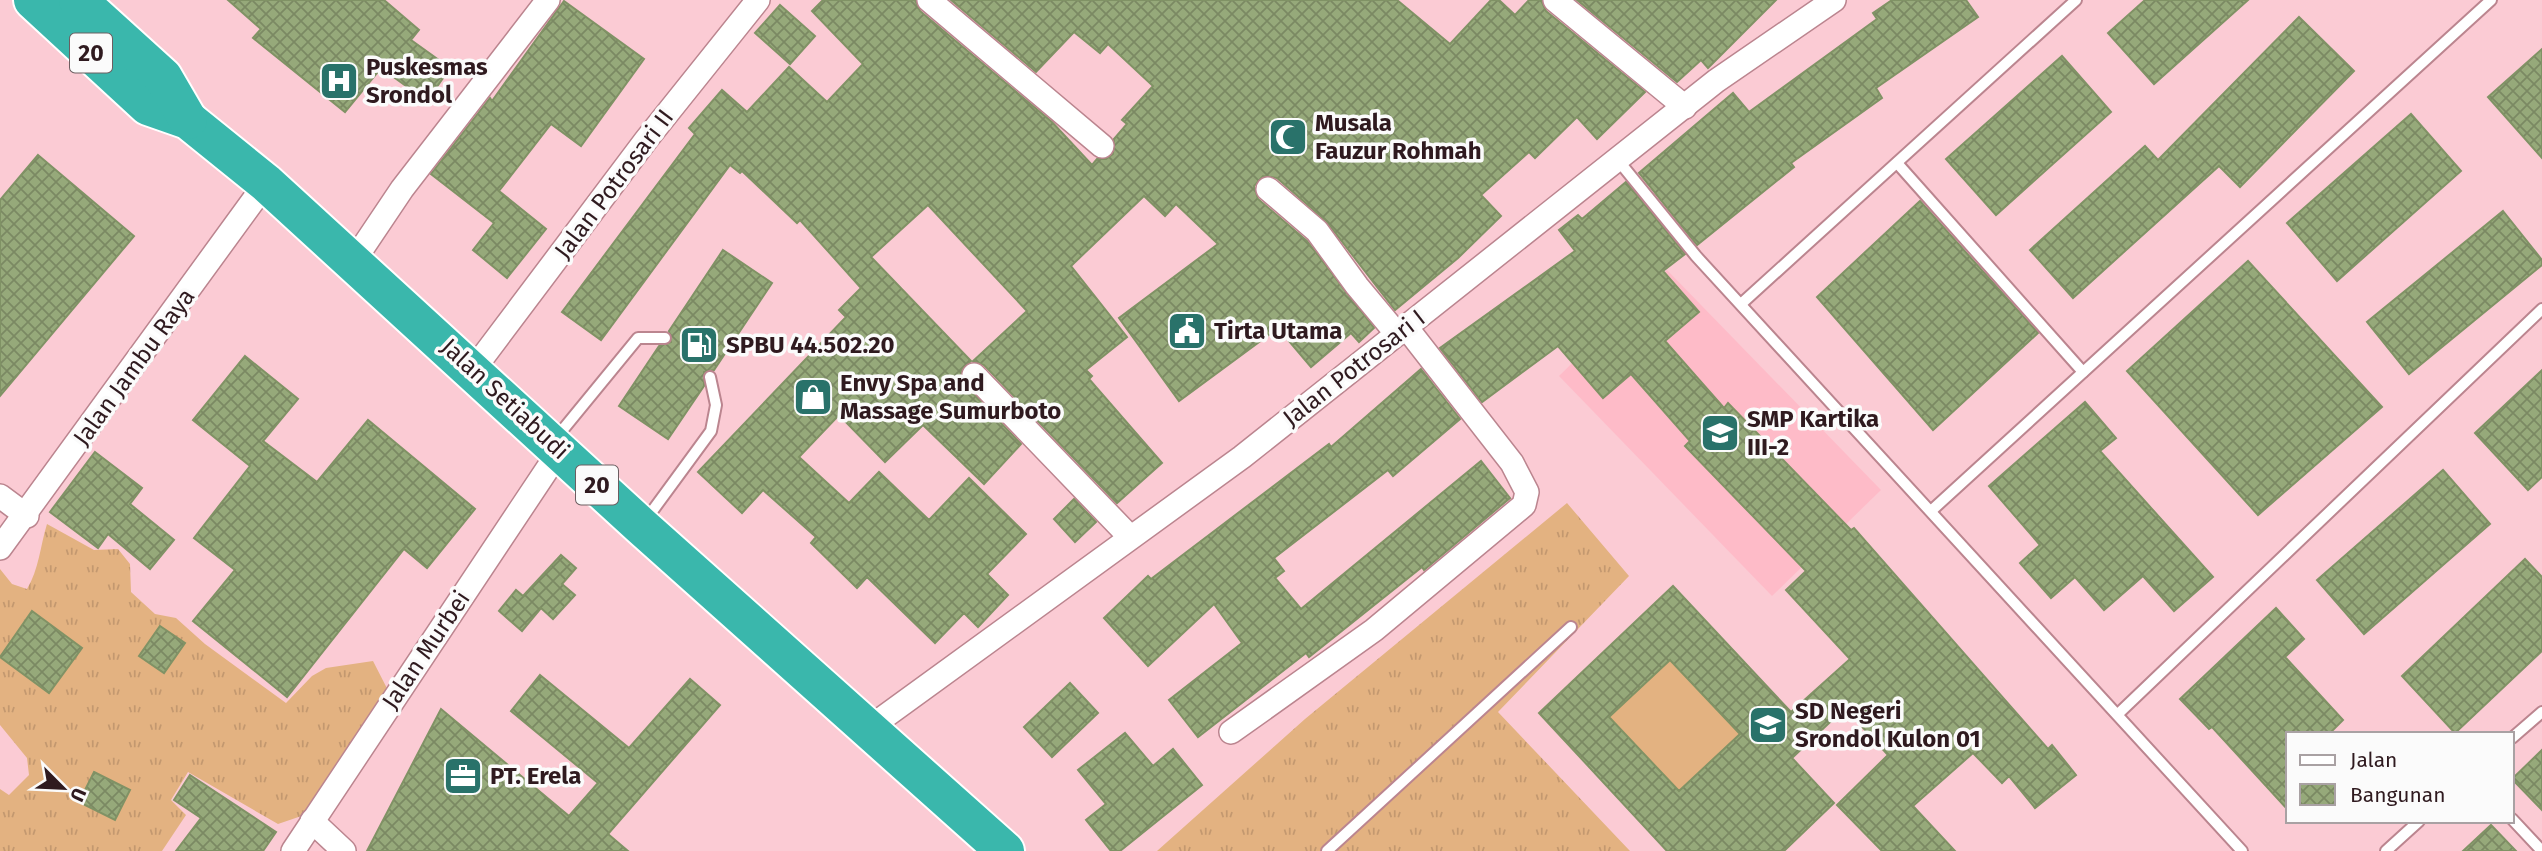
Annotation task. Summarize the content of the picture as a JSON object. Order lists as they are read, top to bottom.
{
  "streets": {
    "highway": ["20", "Jalan Setiabudi"],
    "street": [
      "Jalan Potrosari II",
      "Jalan Jambu Raya",
      "Jalan Potrosari I",
      "Jalan Murbei"
    ]
  },
  "crossings": [
    ["Jalan Potrosari II", "Jalan Setiabudi"],
    ["Jalan Jambu Raya", "Jalan Setiabudi"],
    ["Jalan Potrosari I", "Jalan Setiabudi"],
    ["Jalan Setiabudi", "Jalan Murbei"]
  ],
  "places": {
    "hospital": ["Puskesmas Srondol"],
    "mosque": ["Musala Fauzur Rohmah"],
    "public building": ["Tirta Utama"],
    "fuel station": ["SPBU 44.502.20"],
    "shop": ["Envy Spa and Massage Sumurboto"],
    "school or university": ["SMP Kartika III-2", "SD Negeri Srondol Kulon 01"],
    "office": ["PT. Erela"]
  },
  "legend": ["Jalan", "Bangunan"],
  "north": "bottom right"
}
